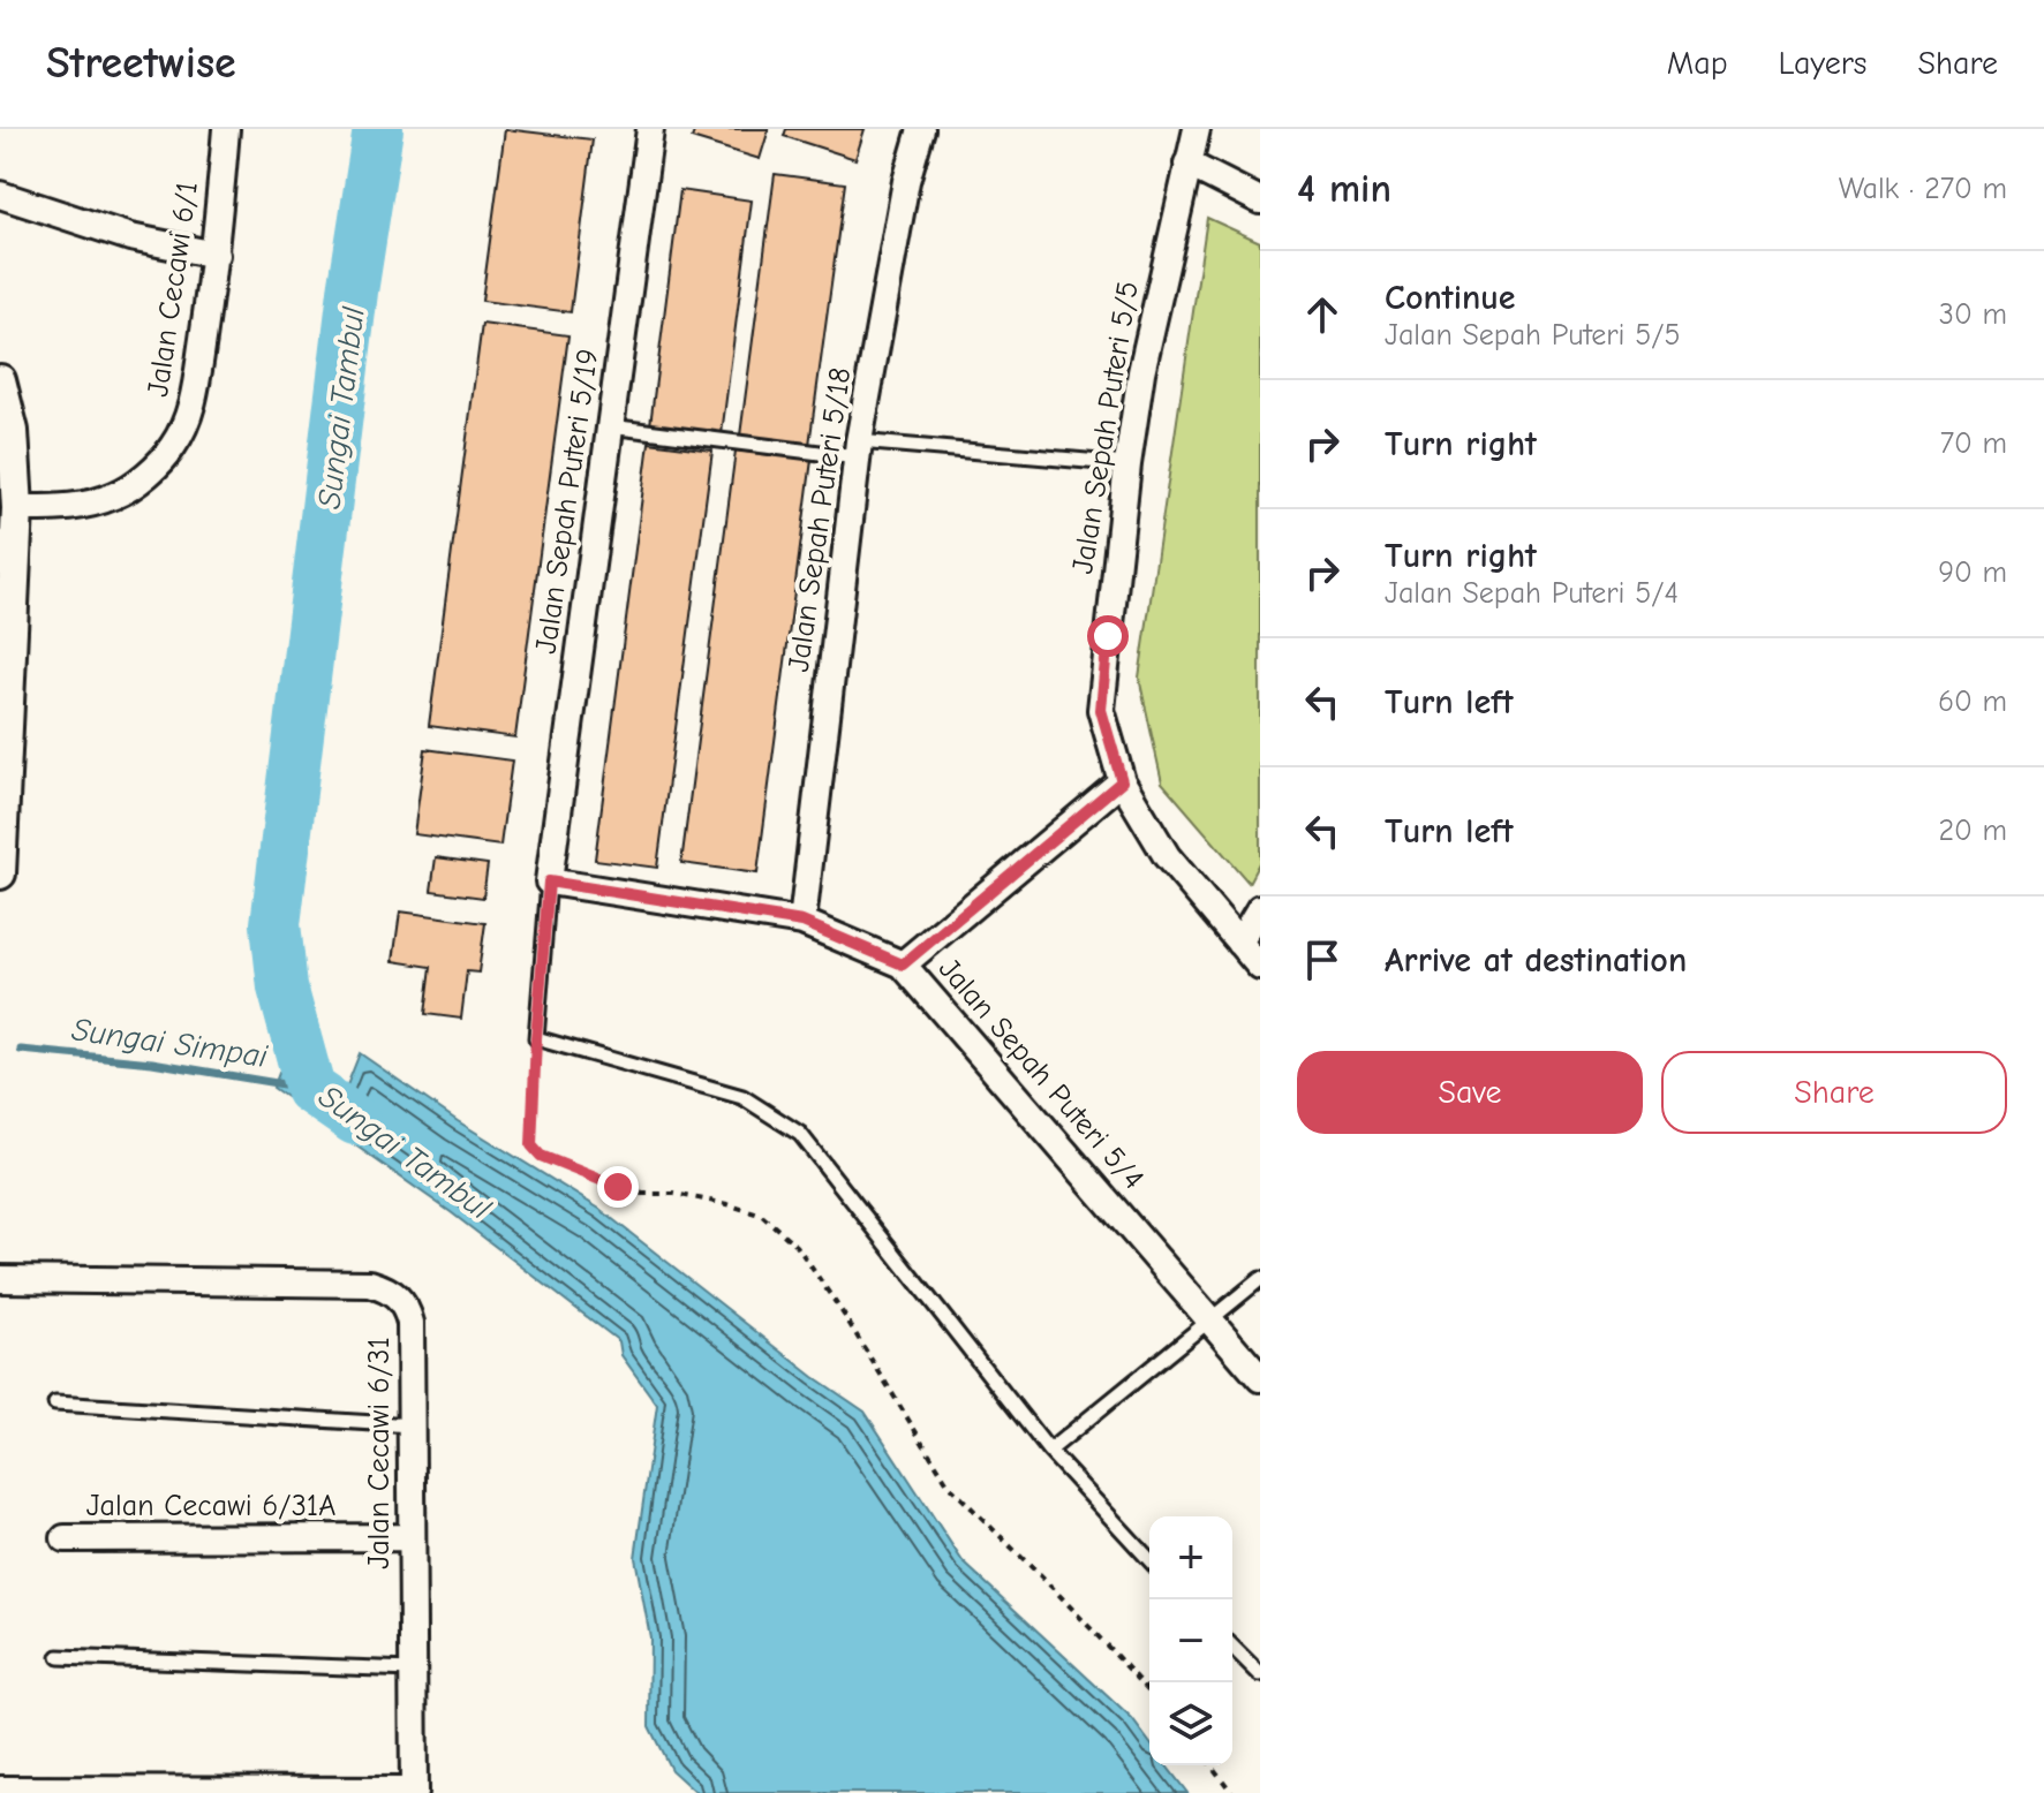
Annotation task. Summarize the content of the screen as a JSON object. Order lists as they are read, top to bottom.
{
  "streets": {
    "street": [
      "Jalan Cecawi 6/1",
      "Jalan Sepah Puteri 5/5",
      "Jalan Sepah Puteri 5/19",
      "Jalan Sepah Puteri 5/18",
      "Jalan Sepah Puteri 5/4",
      "Jalan Cecawi 6/31",
      "Jalan Cecawi 6/31A"
    ]
  },
  "crossings": [
    ["Jalan Sepah Puteri 5/19", "Jalan Sepah Puteri 5/4"],
    ["Jalan Sepah Puteri 5/18", "Jalan Sepah Puteri 5/4"],
    ["Jalan Cecawi 6/31", "Jalan Cecawi 6/31A"]
  ],
  "water": ["Sungai Tambul", "Sungai Simpai"],
  "page": {
    "header": "Streetwise",
    "nav": ["Map", "Layers", "Share"],
    "heading": ["4 min", "Walk · 270 m"],
    "list": [
      ["Continue", "Jalan Sepah Puteri 5/5", "30 m"],
      ["Turn right", "70 m"],
      ["Turn right", "Jalan Sepah Puteri 5/4", "90 m"],
      ["Turn left", "60 m"],
      ["Turn left", "20 m"],
      "Arrive at destination"
    ],
    "buttons": ["Save", "Share"],
    "map_buttons": ["+", "−"]
  }
}
